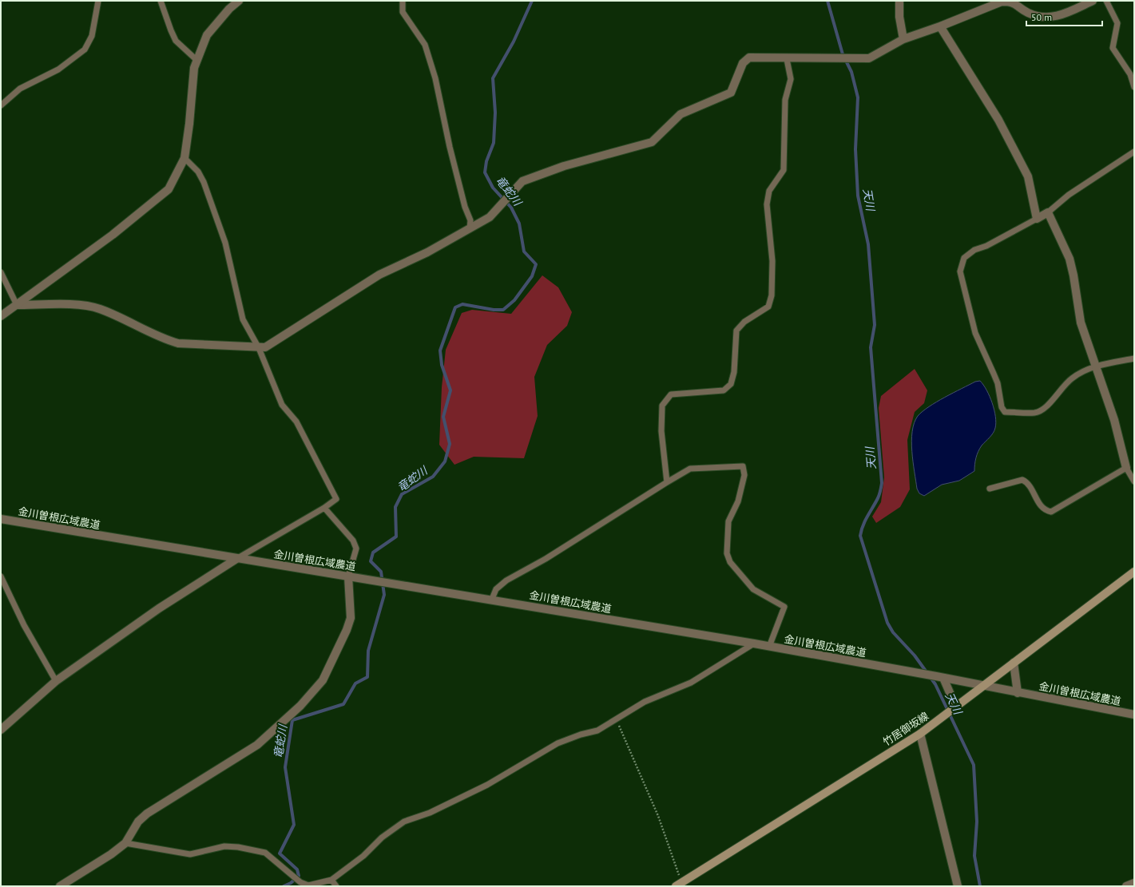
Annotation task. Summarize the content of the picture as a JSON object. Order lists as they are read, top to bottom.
{
  "streets": {
    "main road": ["竹居御坂線"],
    "street": ["金川曽根広域農道"]
  },
  "crossings": [
    ["金川曽根広域農道", "竹居御坂線"]
  ],
  "water": ["竜蛇川", "天川"],
  "scale_bar": "50 m"
}
